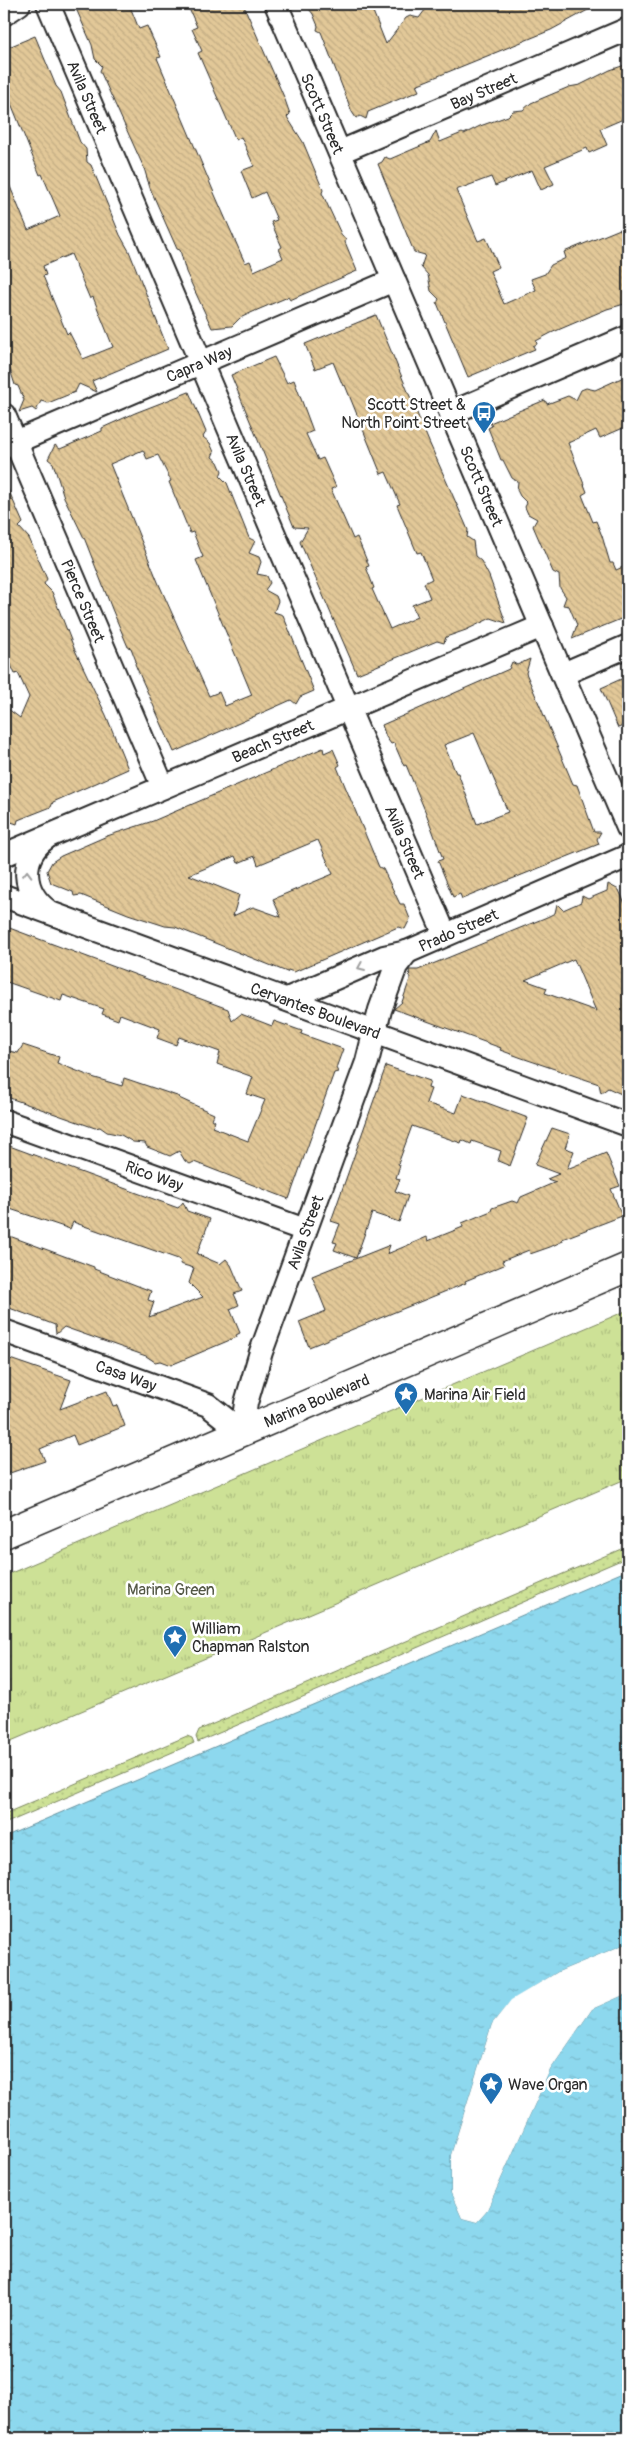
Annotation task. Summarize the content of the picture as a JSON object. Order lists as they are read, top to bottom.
{
  "streets": {
    "main road": ["Marina Boulevard"],
    "street": [
      "Bay Street",
      "Avila Street",
      "Scott Street",
      "Capra Way",
      "Pierce Street",
      "Beach Street",
      "Prado Street",
      "Cervantes Boulevard",
      "Rico Way",
      "Casa Way"
    ]
  },
  "crossings": [
    ["Bay Street", "Scott Street"],
    ["Avila Street", "Capra Way"],
    ["Avila Street", "Beach Street"],
    ["Avila Street", "Prado Street"],
    ["Avila Street", "Cervantes Boulevard"],
    ["Avila Street", "Rico Way"],
    ["Avila Street", "Casa Way"],
    ["Avila Street", "Marina Boulevard"],
    ["Scott Street", "Capra Way"],
    ["Scott Street", "Beach Street"],
    ["Capra Way", "Pierce Street"],
    ["Pierce Street", "Beach Street"],
    ["Prado Street", "Cervantes Boulevard"],
    ["Casa Way", "Marina Boulevard"]
  ],
  "parks": ["Marina Green"],
  "places": {
    "bus stop": ["Scott Street & North Point Street"],
    "place": ["Marina Air Field", "William Chapman Ralston", "Wave Organ"]
  }
}
